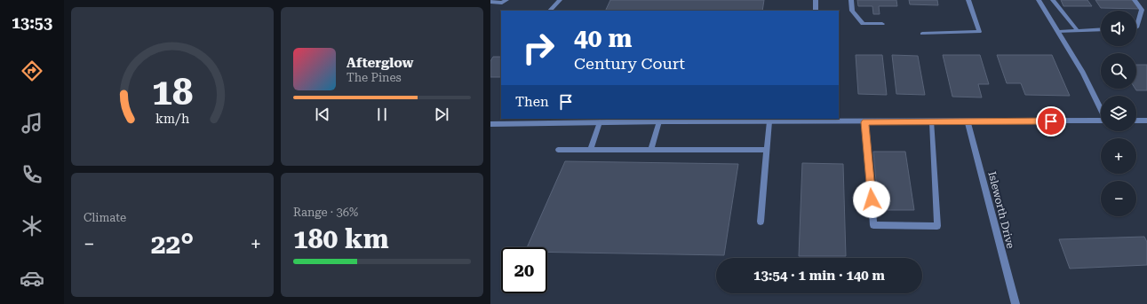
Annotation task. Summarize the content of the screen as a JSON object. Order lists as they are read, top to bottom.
{
  "streets": {
    "street": ["Isleworth Drive"]
  },
  "page": {
    "tabs": "13:53",
    "map_buttons": ["+", "−"],
    "turn": ["40 m", "Century Court"],
    "song": ["Afterglow", "The Pines"],
    "then": "Then",
    "tile": [
      "Climate",
      ["Range · 36%", "180 km"]
    ],
    "heat": ["−", "22°", "+"],
    "limit": "20",
    "trip": "13:54 · 1 min · 140 m",
    "gauge": ["18", "km/h"]
  }
}
